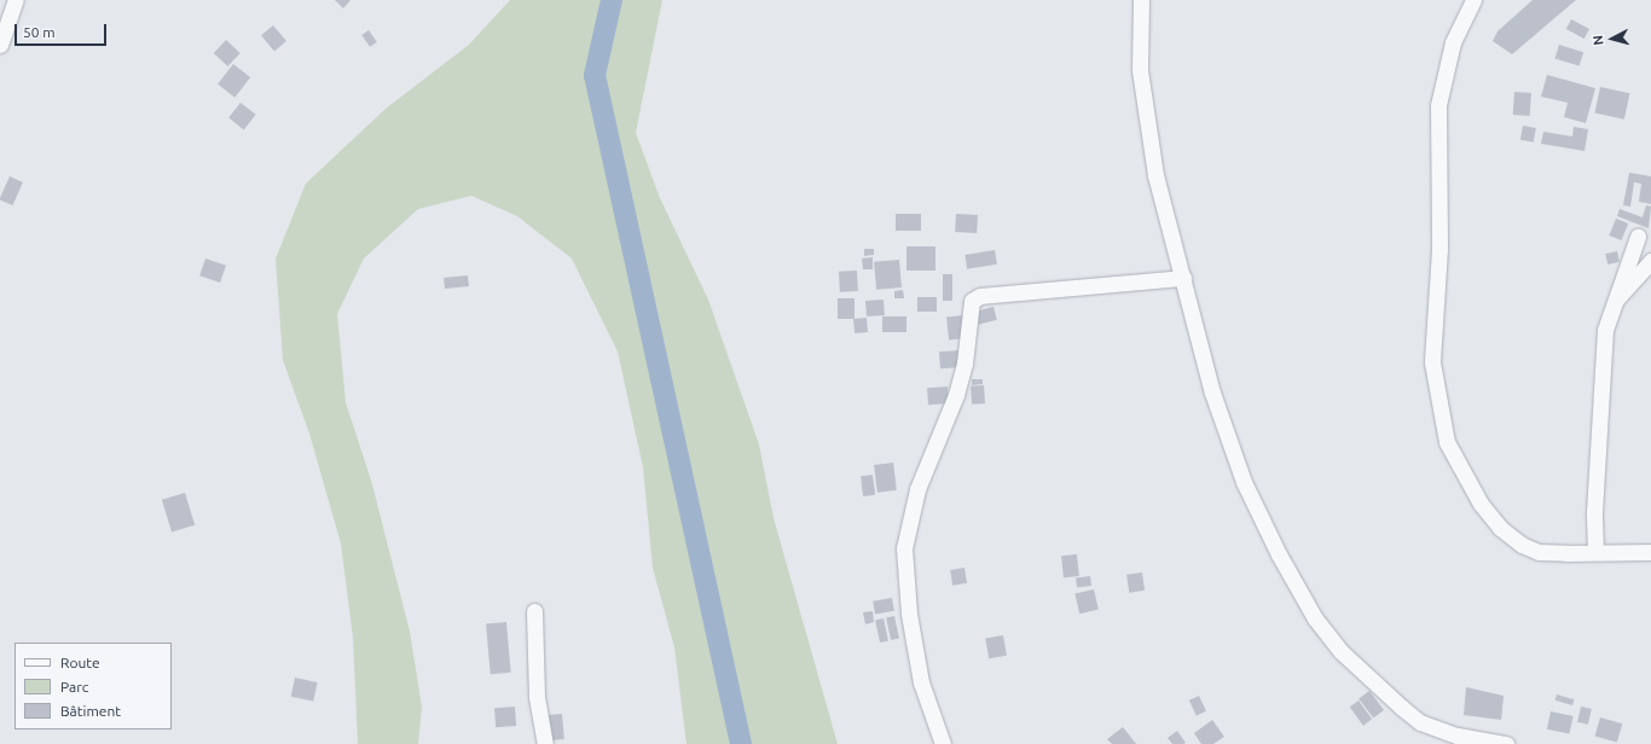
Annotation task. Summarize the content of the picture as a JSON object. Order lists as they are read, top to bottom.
{
  "legend": ["Route", "Parc", "Bâtiment"],
  "scale_bar": "50 m",
  "north": "left"
}
